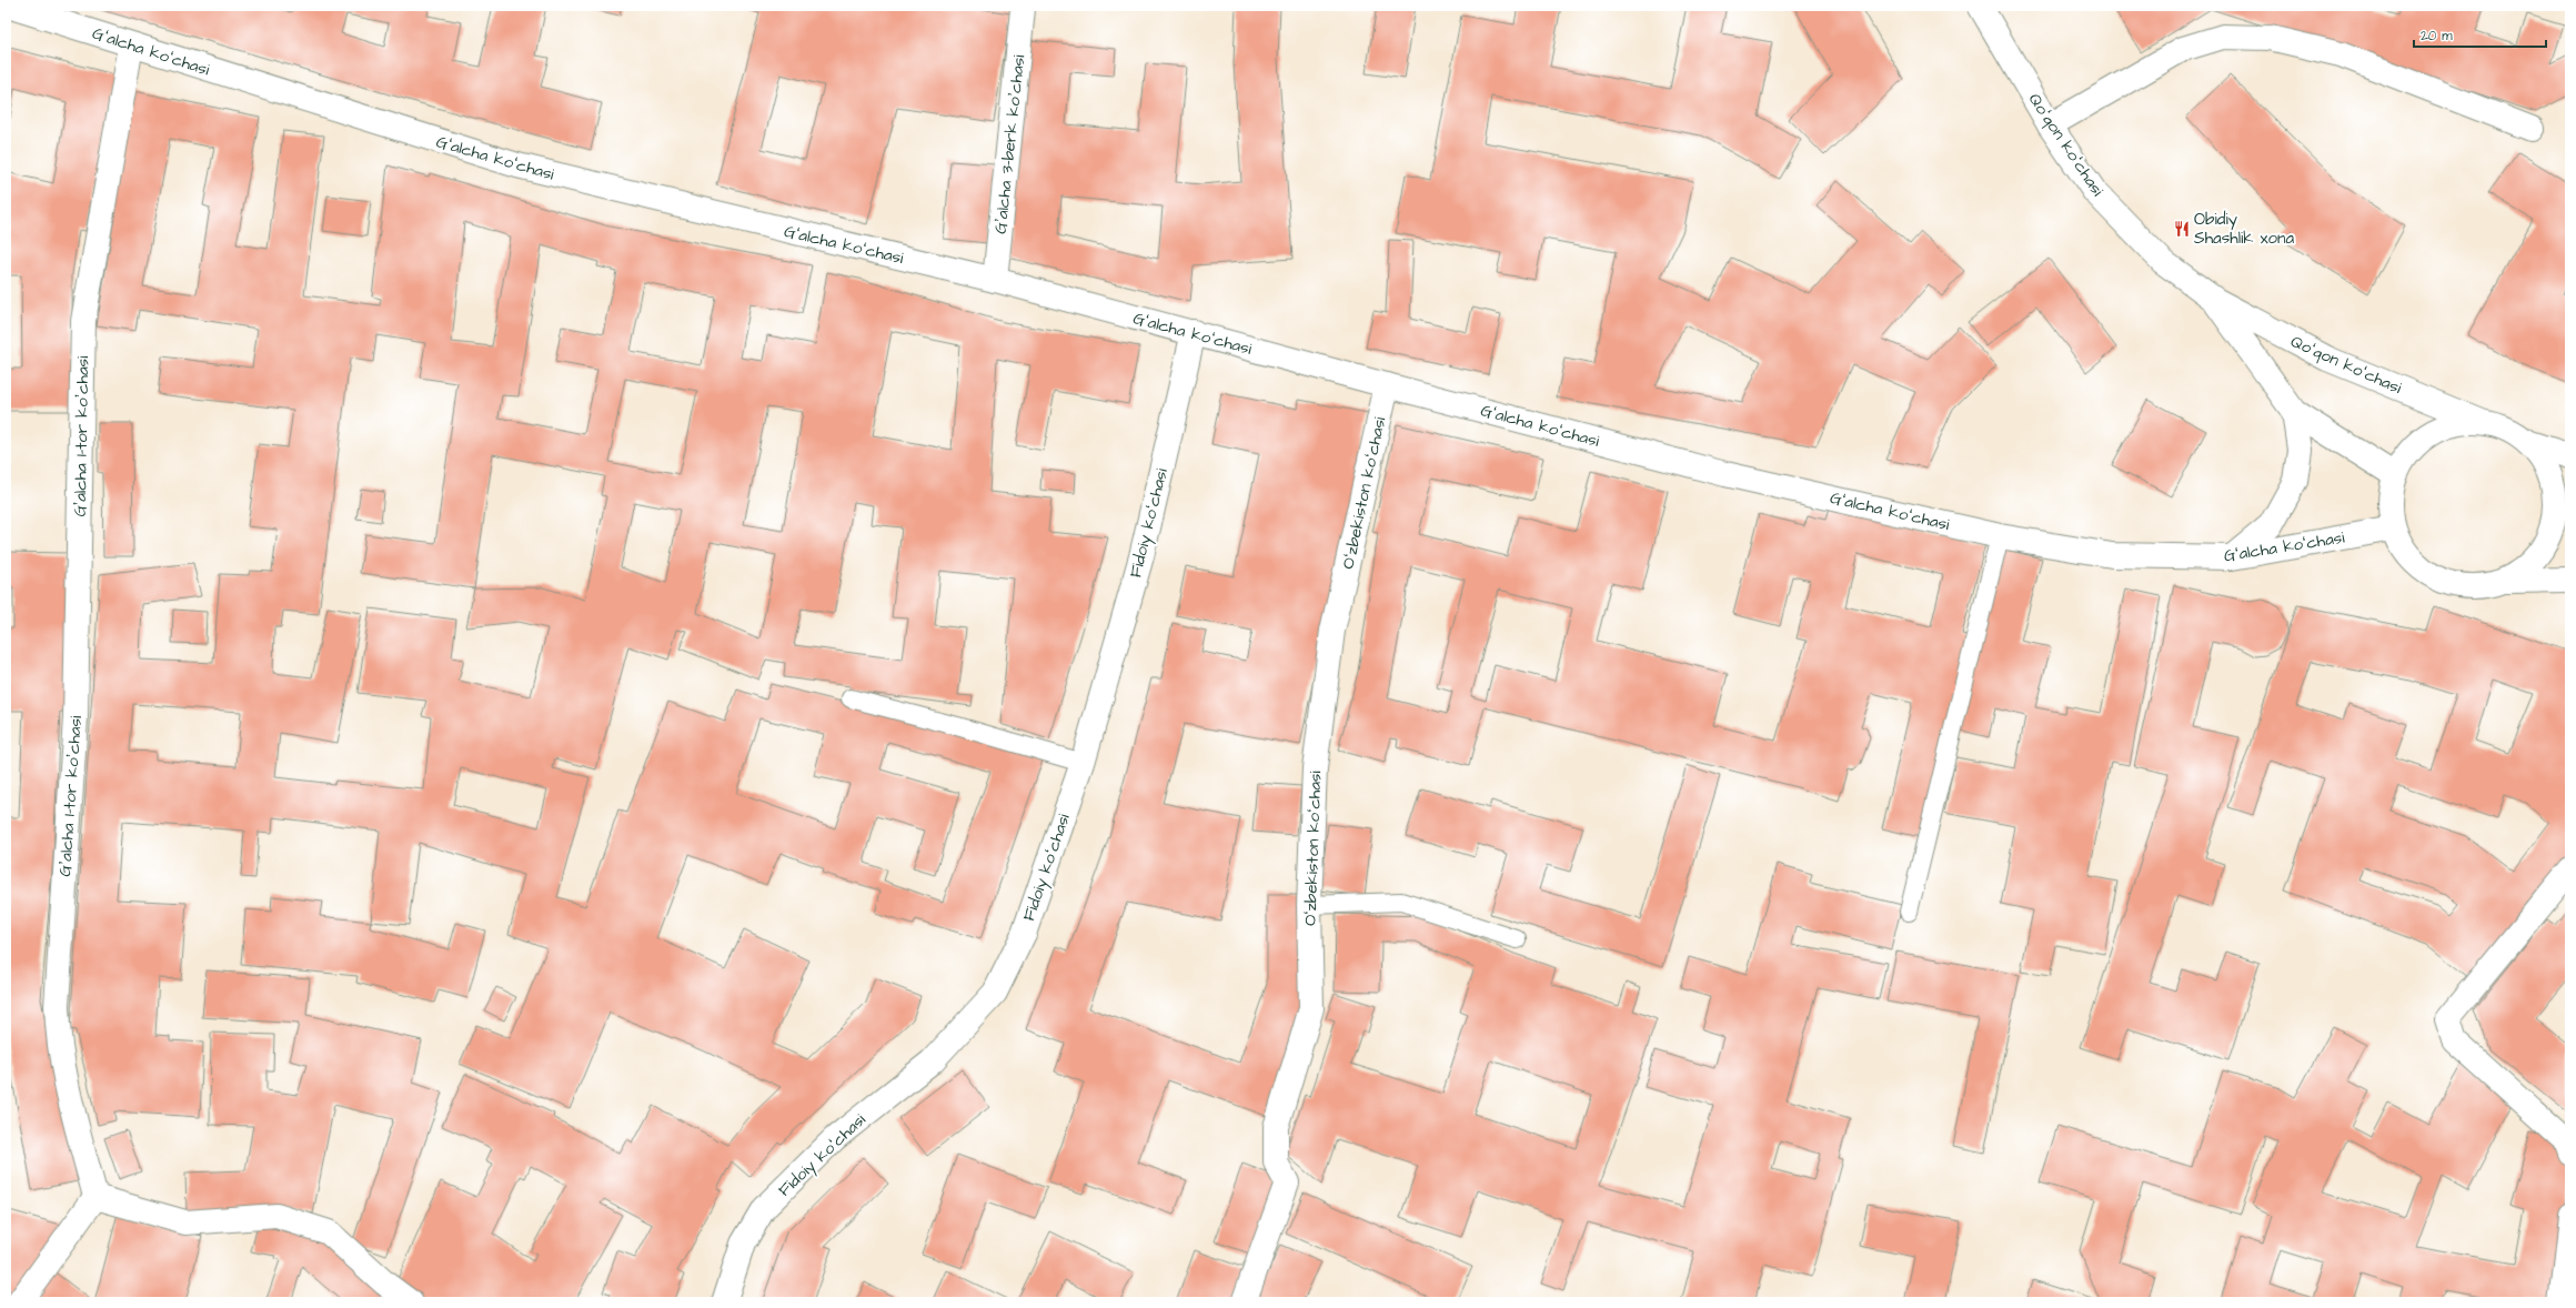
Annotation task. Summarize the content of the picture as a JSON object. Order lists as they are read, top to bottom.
{
  "streets": {
    "street": [
      "Gʻalcha koʻchasi",
      "Gʼalcha 3-berk koʼchasi",
      "Qoʻqon koʻchasi",
      "Gʼalcha 1-tor koʼchasi",
      "Oʻzbekiston koʻchasi",
      "Fidoiy koʻchasi"
    ]
  },
  "crossings": [
    ["Gʻalcha koʻchasi", "Gʼalcha 3-berk koʼchasi"],
    ["Gʻalcha koʻchasi", "Gʼalcha 1-tor koʼchasi"],
    ["Gʻalcha koʻchasi", "Oʻzbekiston koʻchasi"],
    ["Gʻalcha koʻchasi", "Fidoiy koʻchasi"]
  ],
  "places": {
    "restaurant": ["Obidiy Shashlik xona"]
  },
  "scale_bar": "20 m"
}
